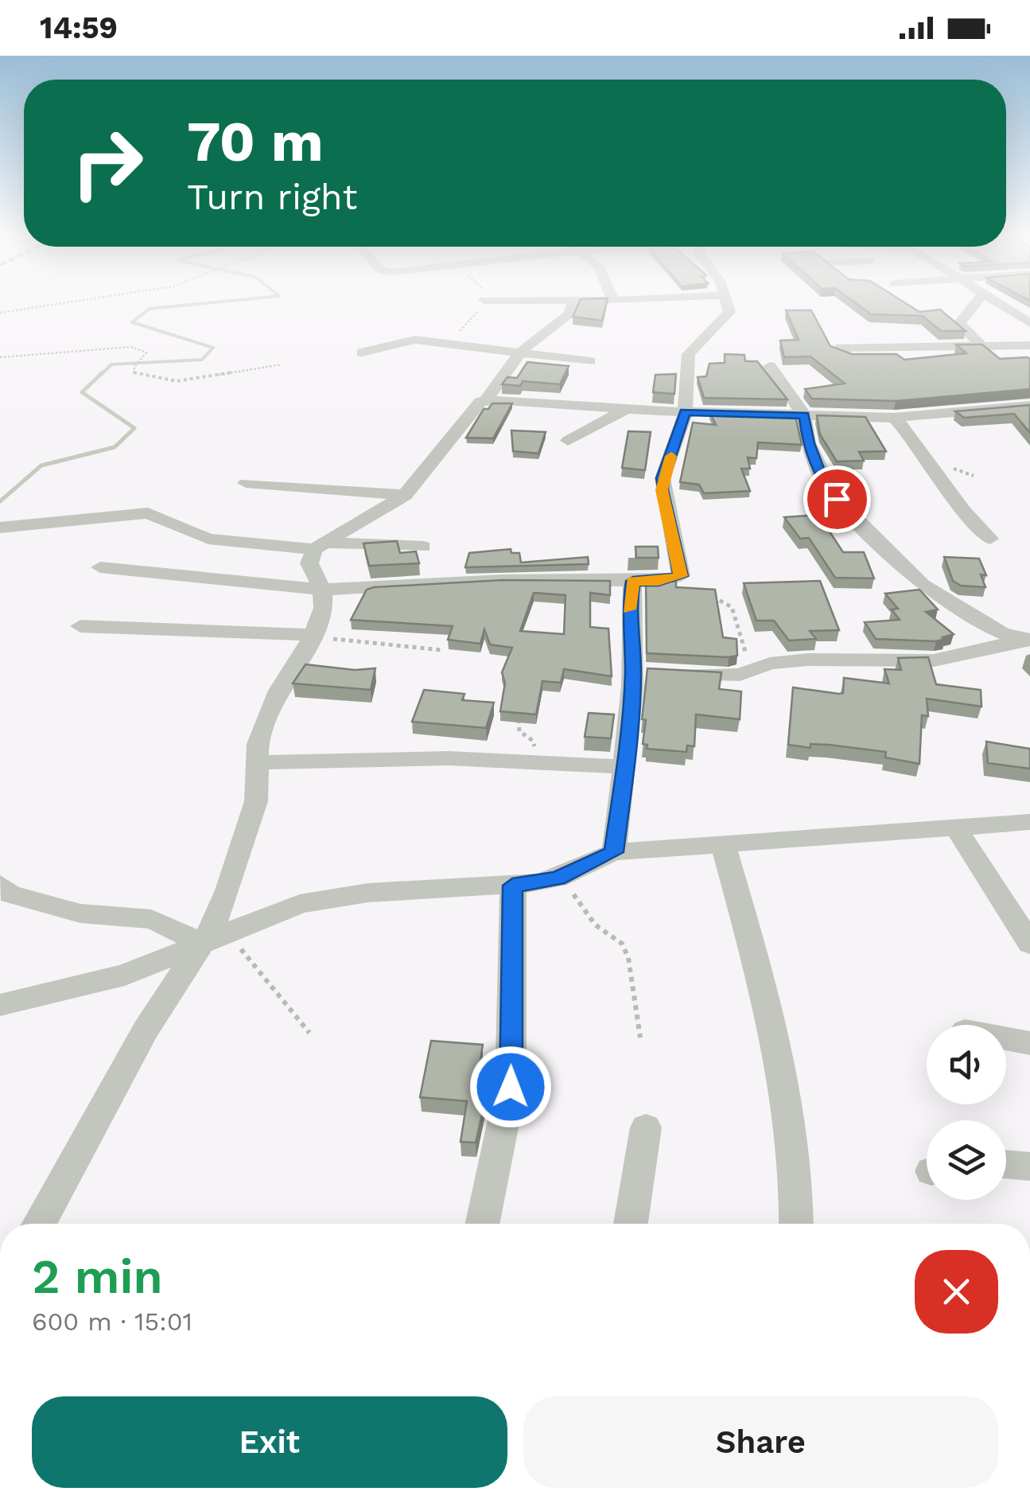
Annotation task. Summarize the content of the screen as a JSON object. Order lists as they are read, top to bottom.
{
  "page": {
    "status": "14:59",
    "turn": ["70 m", "Turn right"],
    "heading": ["2 min", "600 m · 15:01"],
    "buttons": ["Exit", "Share"]
  }
}
